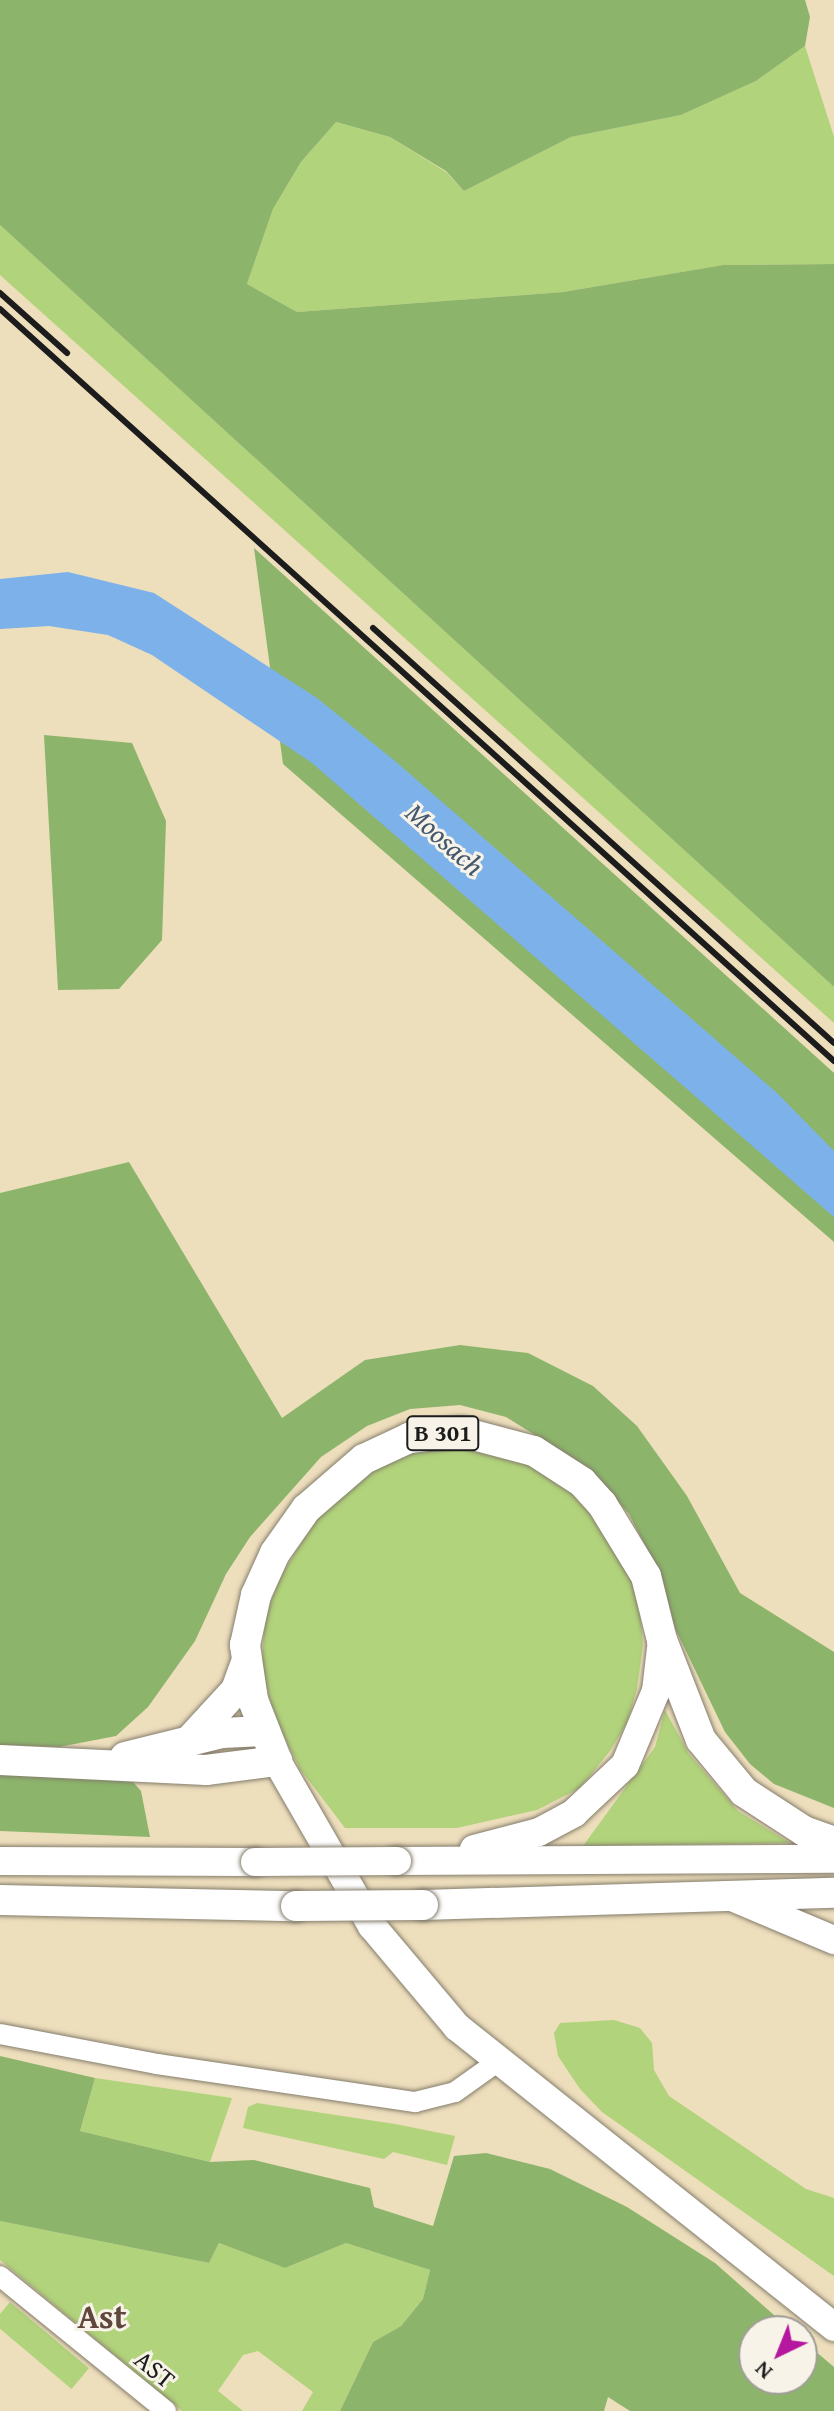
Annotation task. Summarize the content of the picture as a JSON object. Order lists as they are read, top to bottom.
{
  "streets": {
    "main road": ["B 301"],
    "street": ["AST"]
  },
  "districts": ["Ast"],
  "water": ["Moosach"],
  "north": "bottom left"
}
